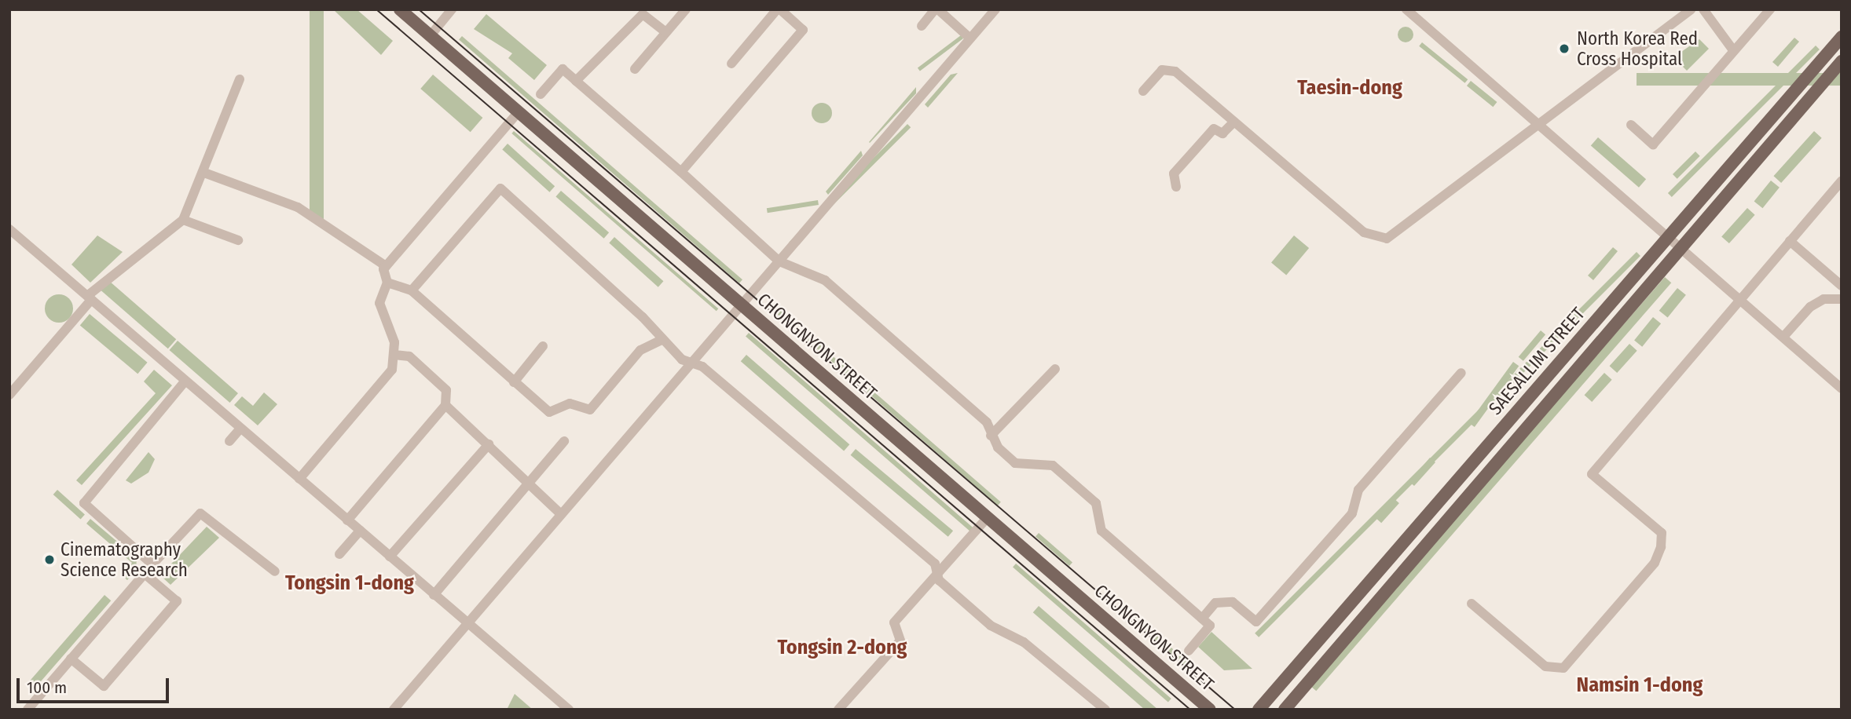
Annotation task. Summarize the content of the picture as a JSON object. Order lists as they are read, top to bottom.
{
  "streets": {
    "main road": ["CHONGNYON STREET", "SAESALLIM STREET"]
  },
  "districts": [
    "Taesin-dong",
    "Tongsin 1-dong",
    "Tongsin 2-dong",
    "Namsin 1-dong"
  ],
  "places": ["North Korea Red Cross Hospital", "Cinematography Science Research"],
  "scale_bar": "100 m"
}
